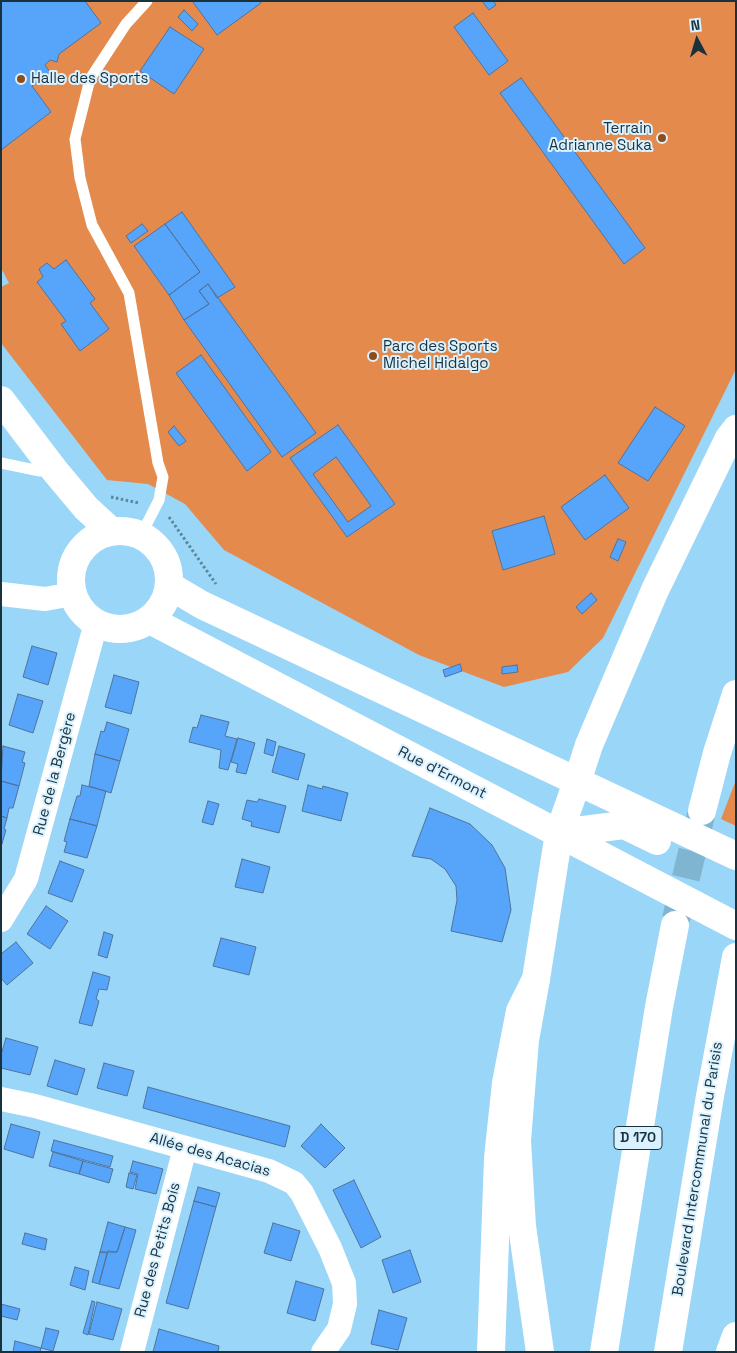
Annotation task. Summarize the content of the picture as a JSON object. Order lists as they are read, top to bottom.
{
  "streets": {
    "main road": ["Rue d'Ermont", "D 170", "Boulevard Intercommunal du Parisis"],
    "street": ["Rue de la Bergère", "Allée des Acacias", "Rue des Petits Bois"]
  },
  "crossings": [
    ["Rue d'Ermont", "Rue de la Bergère"],
    ["Allée des Acacias", "Rue des Petits Bois"]
  ],
  "places": ["Halle des Sports", "Terrain Adrianne Suka", "Parc des Sports Michel Hidalgo"],
  "north": "top"
}
